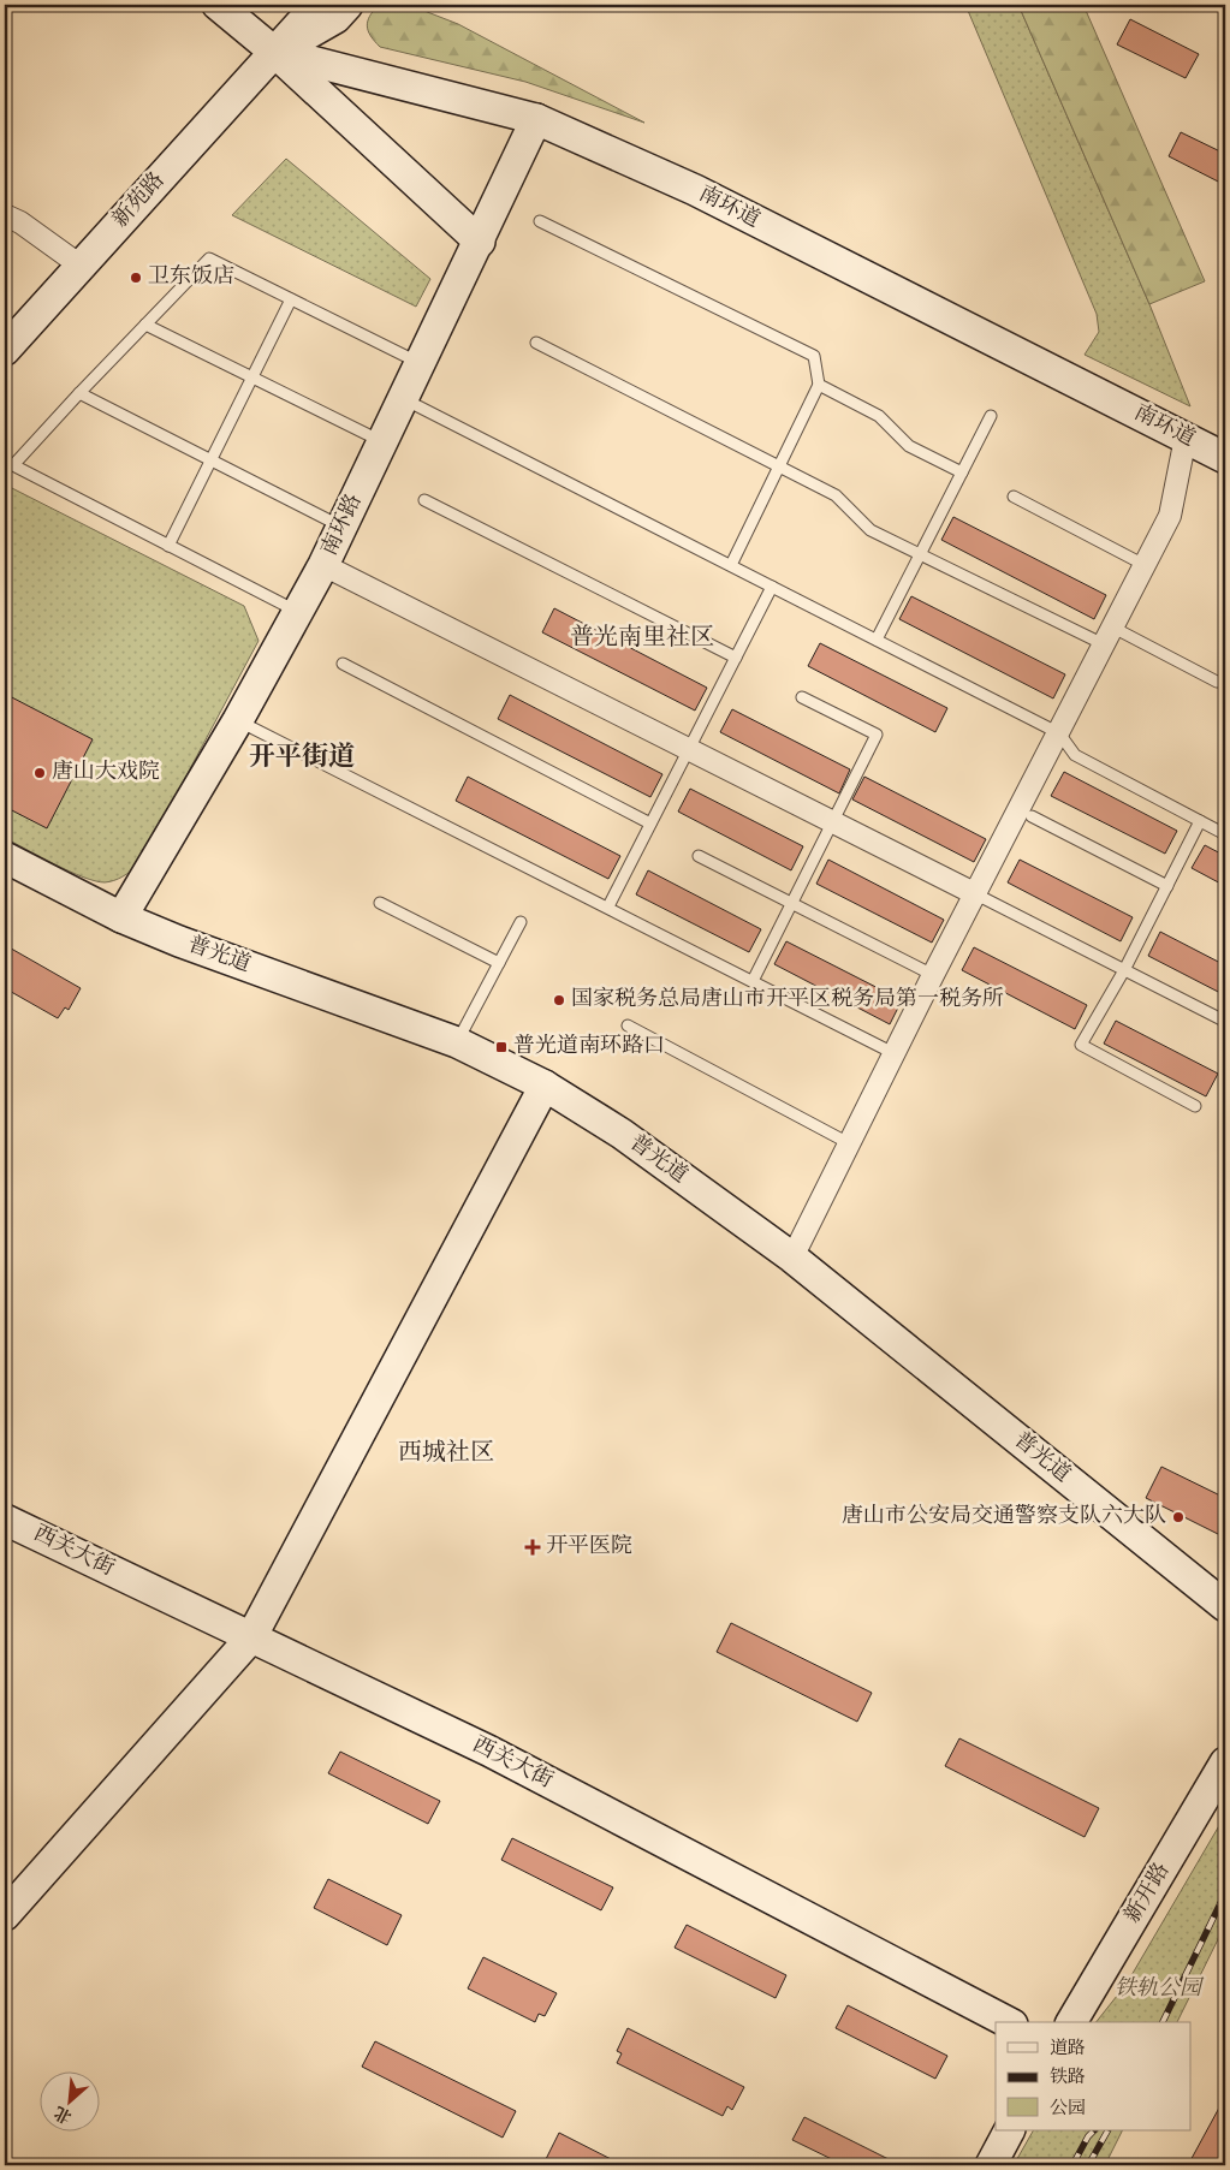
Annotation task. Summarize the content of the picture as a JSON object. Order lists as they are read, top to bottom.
{
  "streets": {
    "street": [
      "新苑路",
      "南环道",
      "南环路",
      "普光道",
      "西关大街",
      "新开路"
    ]
  },
  "crossings": [
    ["新苑路", "南环道"],
    ["南环道", "南环路"],
    ["南环路", "普光道"]
  ],
  "districts": ["普光南里社区", "开平街道", "西城社区"],
  "parks": ["铁轨公园"],
  "places": {
    "other": [
      "卫东饭店",
      "唐山大戏院",
      "国家税务总局唐山市开平区税务局第一税务所",
      "唐山市公安局交通警察支队六大队"
    ],
    "transit": ["普光道南环路口"],
    "health": ["开平医院"]
  },
  "legend": ["道路", "铁路", "公园"],
  "north": "bottom left"
}
